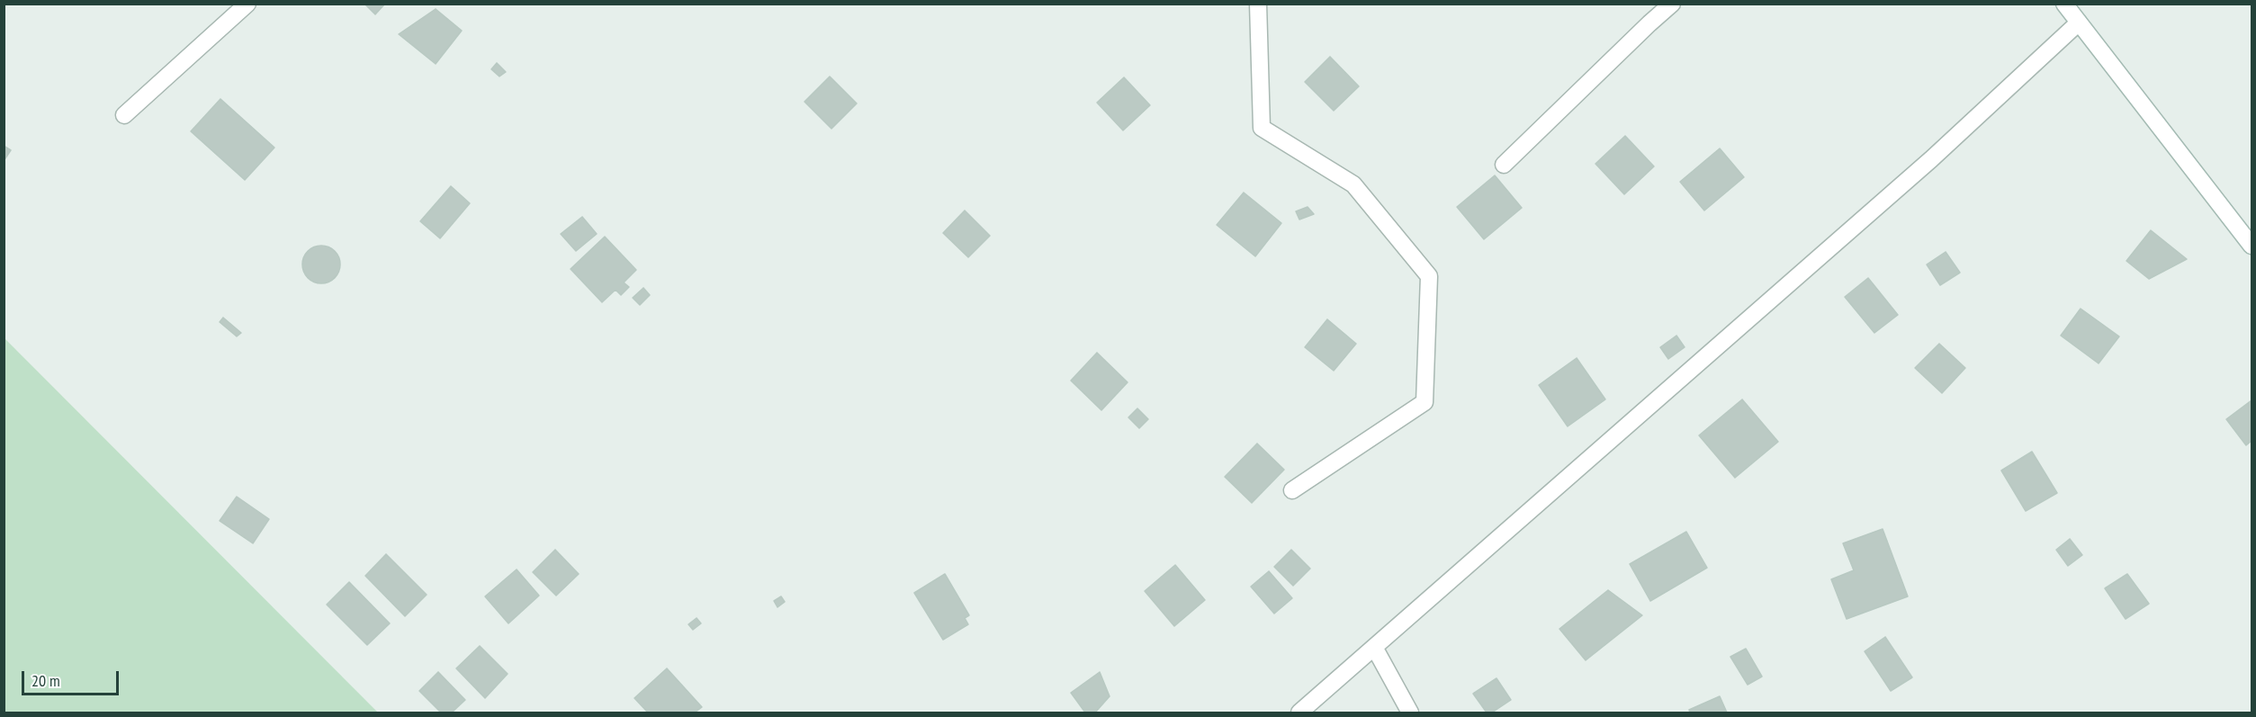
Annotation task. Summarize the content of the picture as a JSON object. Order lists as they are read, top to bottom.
{
  "scale_bar": "20 m"
}
